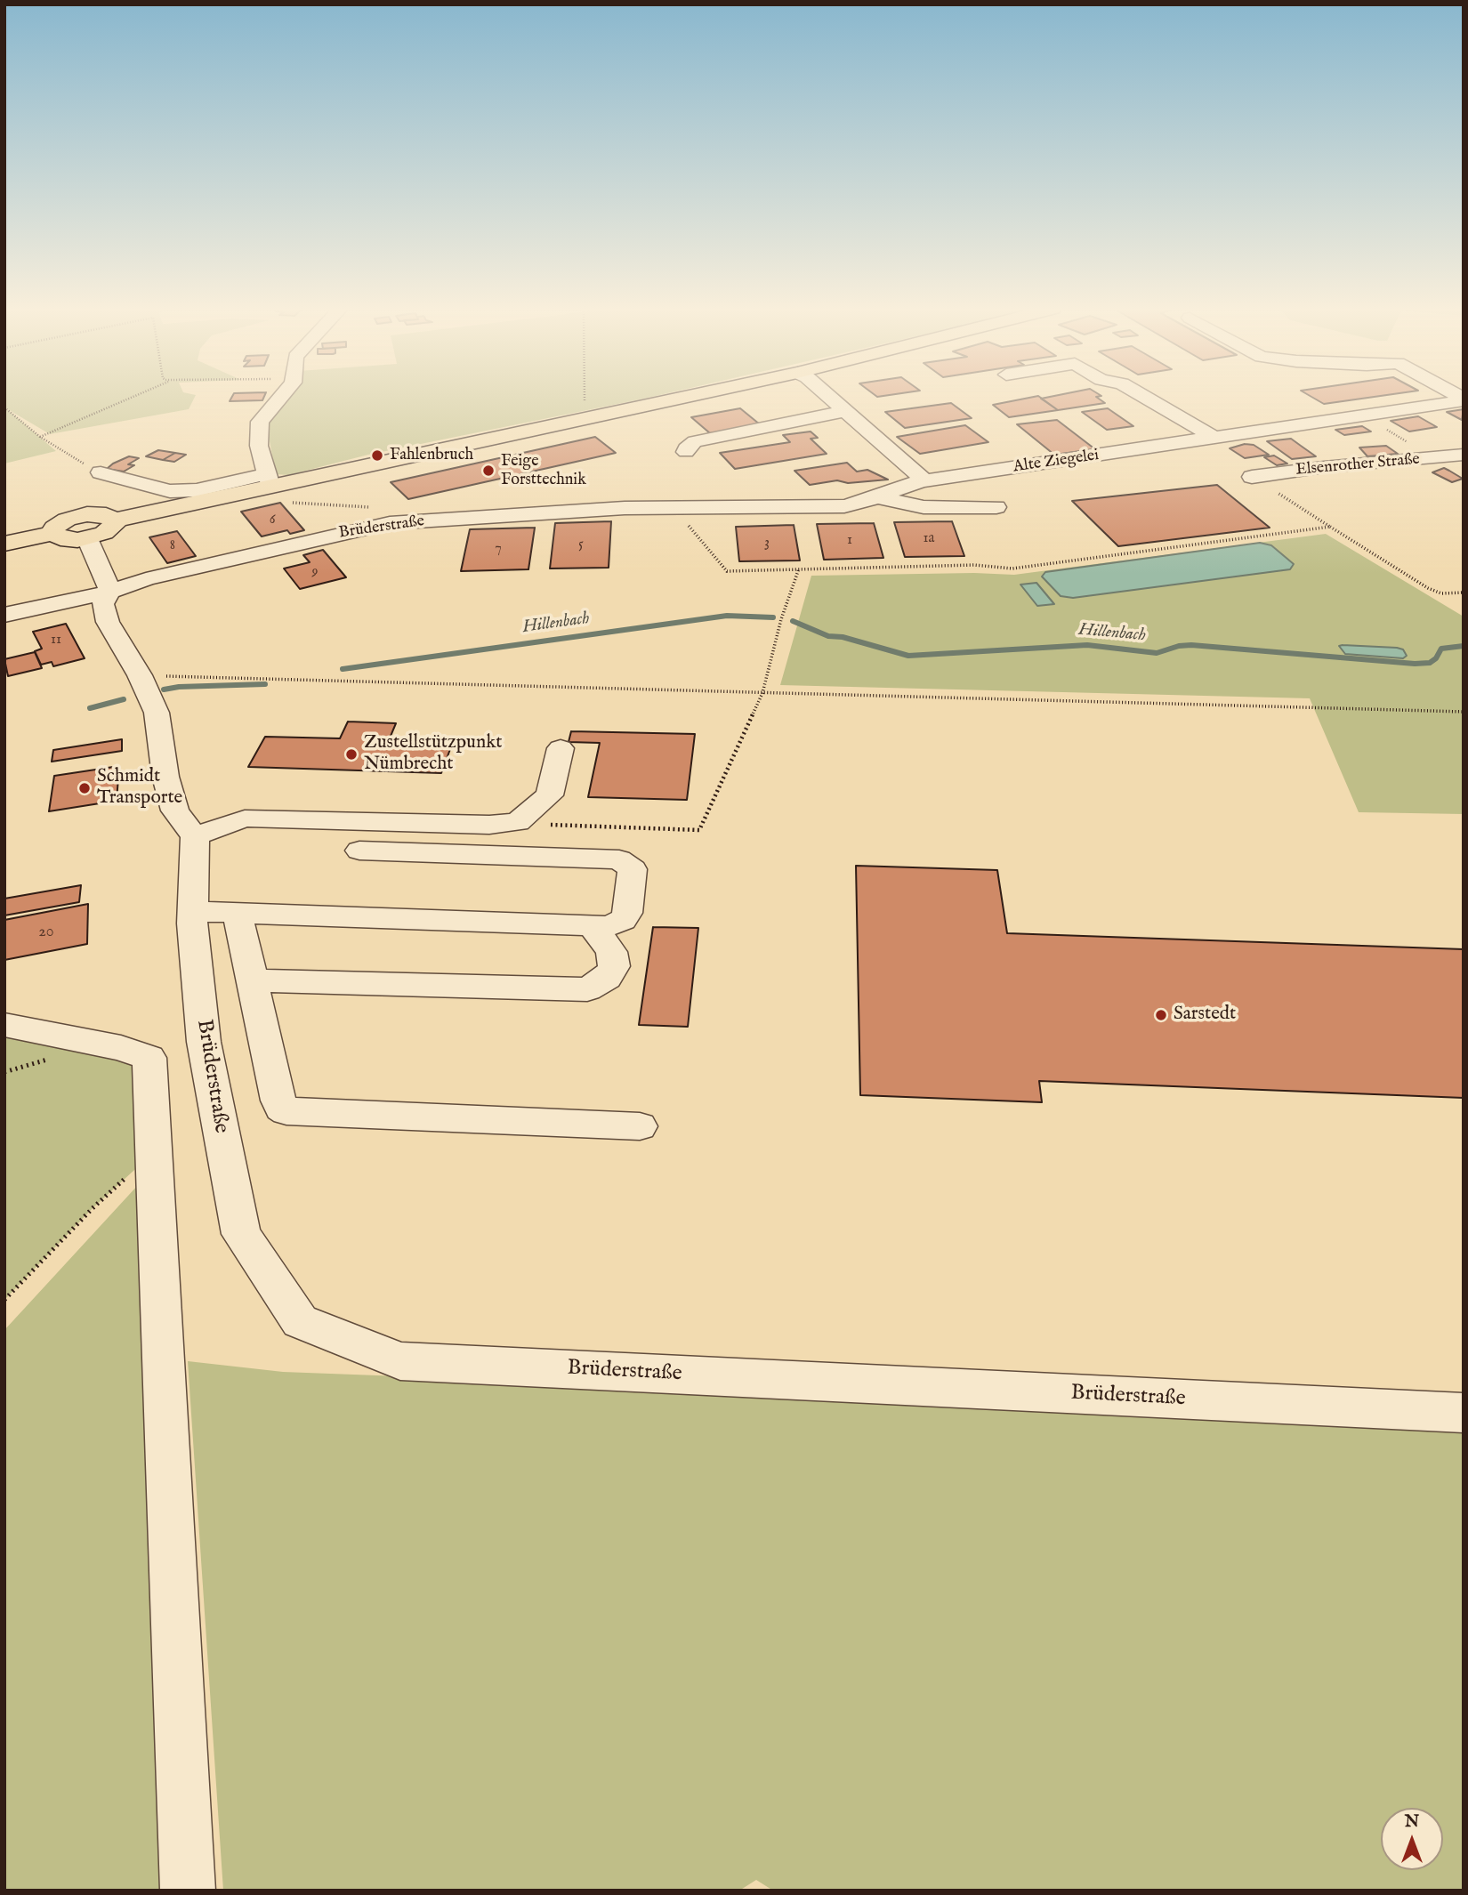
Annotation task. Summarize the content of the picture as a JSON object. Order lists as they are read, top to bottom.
{
  "streets": {
    "street": ["Alte Ziegelei", "Elsenrother Straße", "Brüderstraße"]
  },
  "crossings": [
    ["Alte Ziegelei", "Brüderstraße"]
  ],
  "water": ["Hillenbach"],
  "places": [
    "Fahlenbruch",
    "Feige Forsttechnik",
    "Zustellstützpunkt Nümbrecht",
    "Schmidt Transporte",
    "Sarstedt"
  ],
  "house_numbers": [
    "6",
    "1a",
    "1",
    "3",
    "5",
    "8",
    "7",
    "9",
    "11",
    "20"
  ],
  "north": "top"
}
